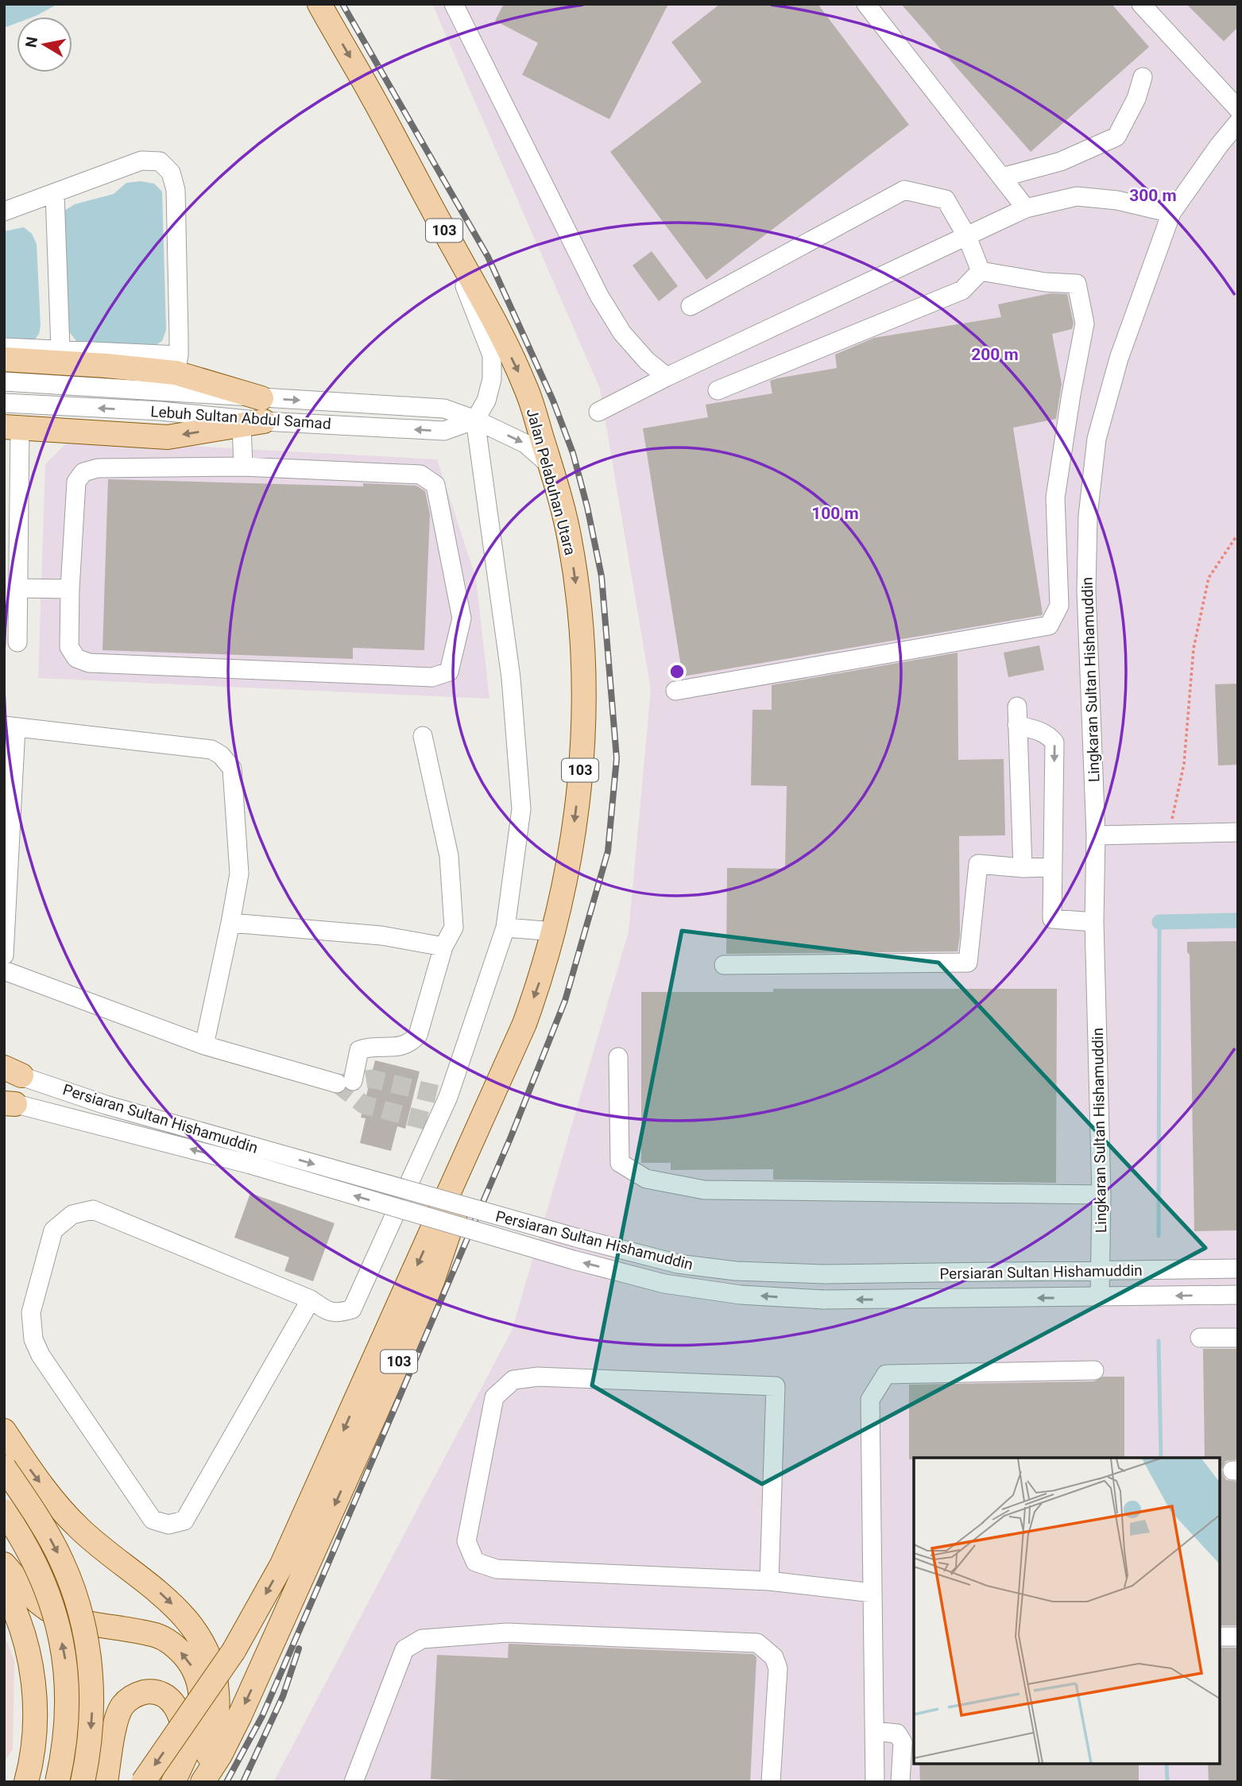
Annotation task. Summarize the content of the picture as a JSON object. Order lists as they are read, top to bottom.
{
  "streets": {
    "main road": ["103", "Jalan Pelabuhan Utara"],
    "street": ["Lebuh Sultan Abdul Samad", "Lingkaran Sultan Hishamuddin", "Persiaran Sultan Hishamuddin"]
  },
  "crossings": [
    ["103", "Jalan Pelabuhan Utara"],
    ["Lingkaran Sultan Hishamuddin", "Persiaran Sultan Hishamuddin"]
  ],
  "one_way": ["Jalan Pelabuhan Utara"],
  "north": "left",
  "rings": ["300 m", "200 m", "100 m"]
}
